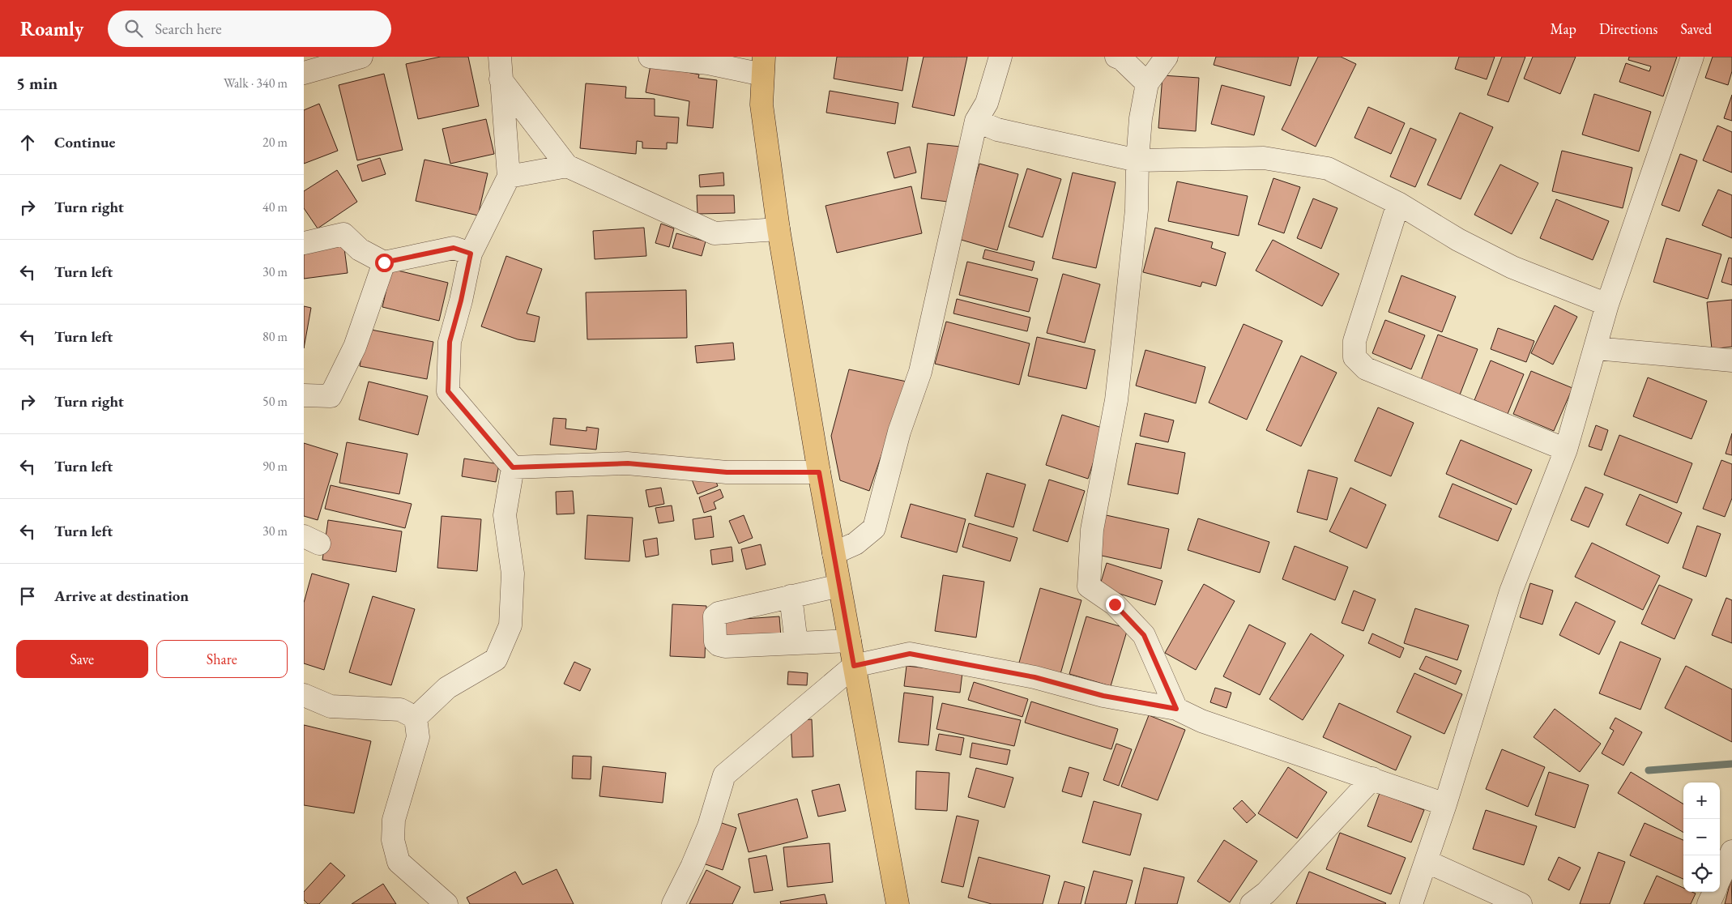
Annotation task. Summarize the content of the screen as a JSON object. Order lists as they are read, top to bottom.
{
  "page": {
    "header": "Roamly",
    "search": "Search here",
    "nav": ["Map", "Directions", "Saved"],
    "heading": ["5 min", "Walk · 340 m"],
    "list": [
      ["Continue", "20 m"],
      ["Turn right", "40 m"],
      ["Turn left", "30 m"],
      ["Turn left", "80 m"],
      ["Turn right", "50 m"],
      ["Turn left", "90 m"],
      ["Turn left", "30 m"],
      "Arrive at destination"
    ],
    "buttons": ["Save", "Share"],
    "map_buttons": ["+", "−"]
  }
}
